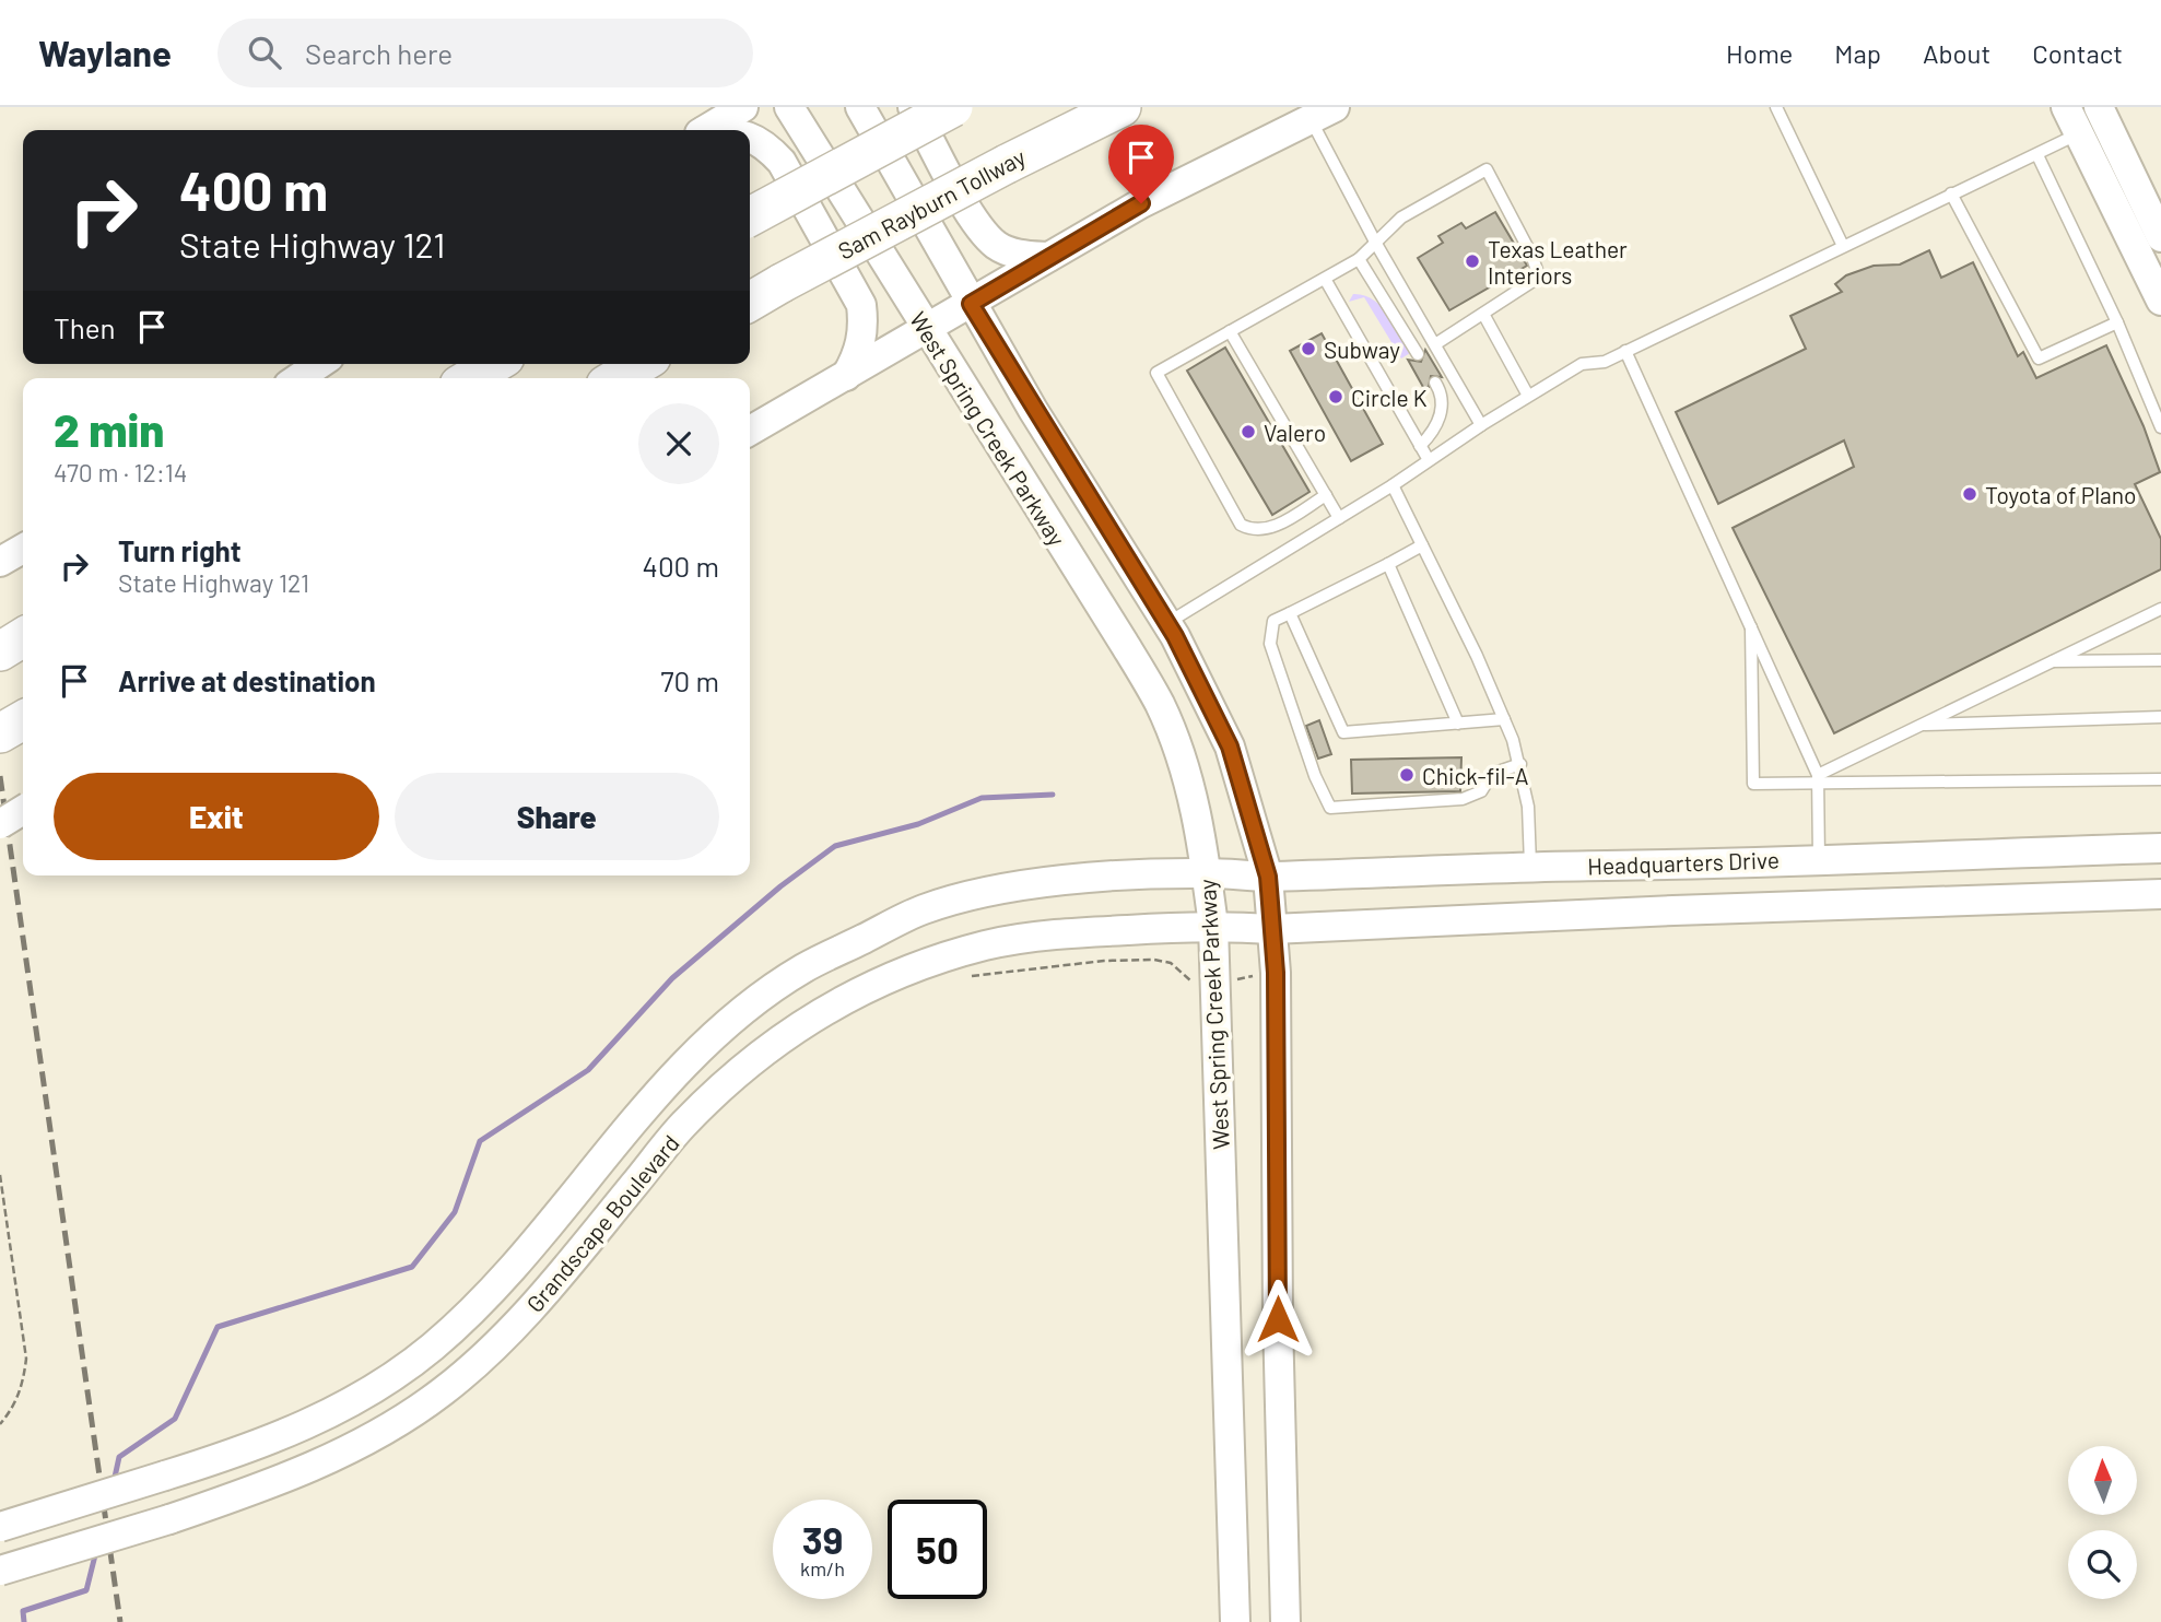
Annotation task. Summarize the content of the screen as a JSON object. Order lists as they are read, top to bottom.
{
  "streets": {
    "highway": ["Sam Rayburn Tollway"],
    "main road": ["West Spring Creek Parkway", "Headquarters Drive", "Grandscape Boulevard"]
  },
  "crossings": [
    ["West Spring Creek Parkway", "Headquarters Drive"],
    ["West Spring Creek Parkway", "Grandscape Boulevard"],
    ["Headquarters Drive", "Grandscape Boulevard"]
  ],
  "places": [
    "Texas Leather Interiors",
    "Subway",
    "Circle K",
    "Valero",
    "Toyota of Plano",
    "Chick-fil-A"
  ],
  "north": "top",
  "page": {
    "header": "Waylane",
    "search": "Search here",
    "nav": [
      "Home",
      "Map",
      "About",
      "Contact"
    ],
    "turn": ["400 m", "State Highway 121"],
    "then": "Then",
    "heading": ["2 min", "470 m · 12:14"],
    "list": [
      {
        "name": "Turn right",
        "note": "State Highway 121",
        "value": "400 m"
      },
      {
        "name": "Arrive at destination",
        "value": "70 m"
      }
    ],
    "buttons": ["Exit", "Share"],
    "speed": "39 km/h",
    "limit": "50"
  }
}
